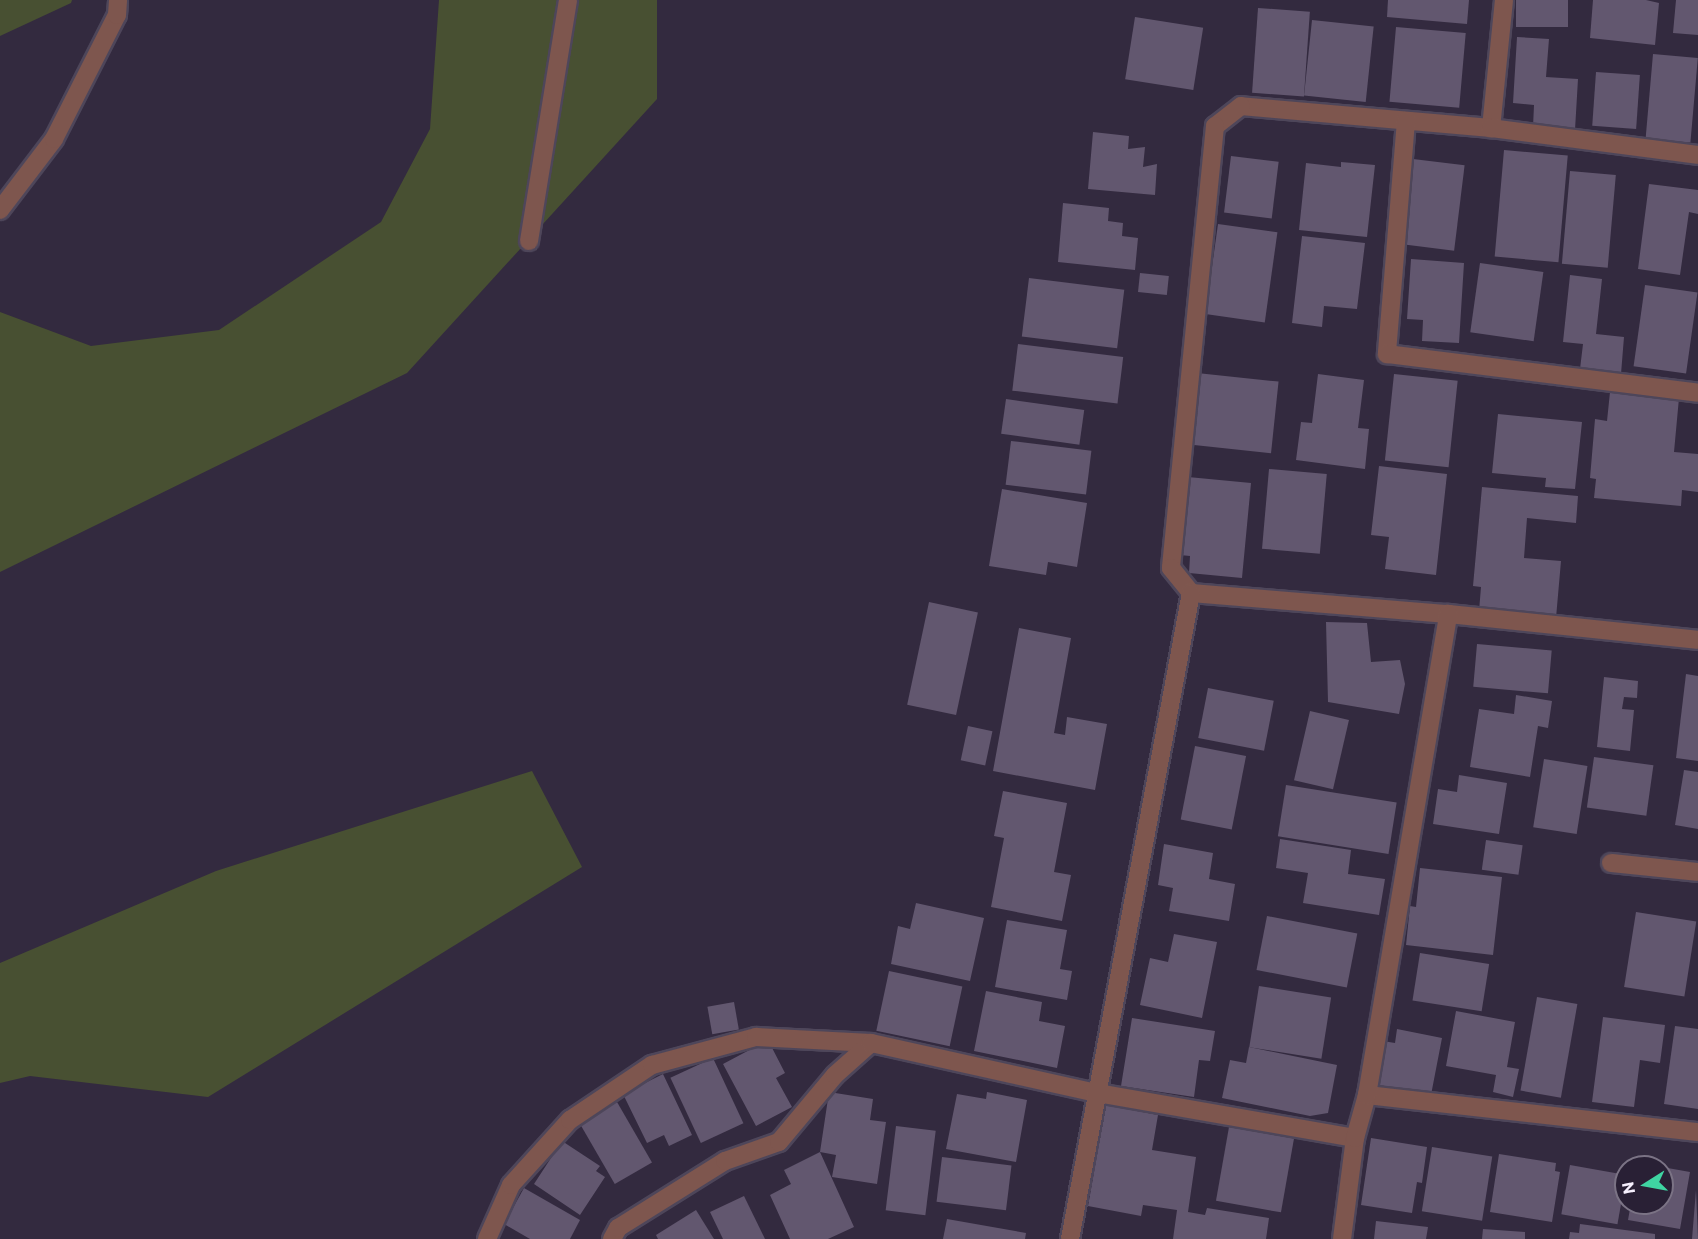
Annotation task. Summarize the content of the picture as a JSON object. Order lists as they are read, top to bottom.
{
  "north": "left"
}
